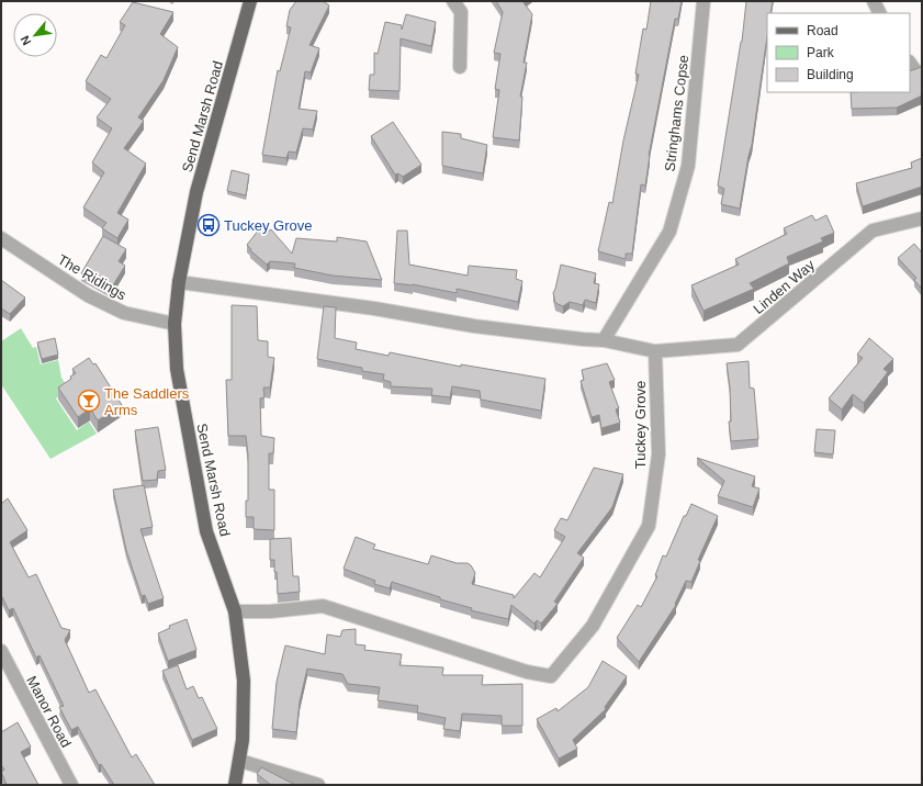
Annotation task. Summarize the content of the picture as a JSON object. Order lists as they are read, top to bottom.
{
  "streets": {
    "main road": ["Send Marsh Road"],
    "street": [
      "Stringhams Copse",
      "The Ridings",
      "Linden Way",
      "Tuckey Grove",
      "Manor Road"
    ]
  },
  "crossings": [
    ["Send Marsh Road", "The Ridings"],
    ["Send Marsh Road", "Tuckey Grove"],
    ["Linden Way", "Tuckey Grove"]
  ],
  "places": {
    "bus stop": ["Tuckey Grove"],
    "bar": ["The Saddlers Arms"]
  },
  "legend": ["Road", "Park", "Building"],
  "north": "bottom left"
}
